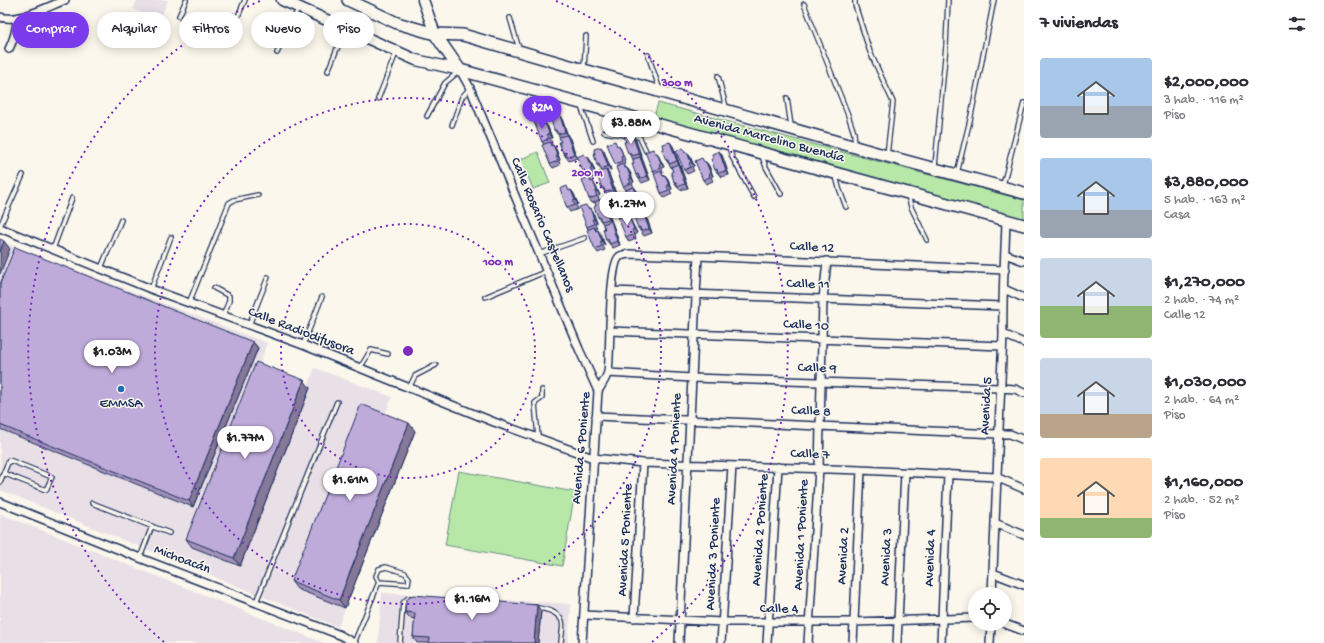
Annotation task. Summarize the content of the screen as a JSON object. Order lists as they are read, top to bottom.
{
  "streets": {
    "main road": ["Avenida Marcelino Buendía"],
    "street": [
      "Calle Rosario Castellanos",
      "Calle 12",
      "Calle 11",
      "Calle 10",
      "Calle Radiodifusora",
      "Calle 9",
      "Avenida 5",
      "Calle 8",
      "Avenida 6 Poniente",
      "Avenida 4 Poniente",
      "Calle 7",
      "Avenida 2 Poniente",
      "Avenida 1 Poniente",
      "Avenida 5 Poniente",
      "Avenida 3 Poniente",
      "Avenida 2",
      "Avenida 3",
      "Avenida 4",
      "Michoacán",
      "Calle 4"
    ]
  },
  "crossings": [
    ["Avenida Marcelino Buendía", "Calle Rosario Castellanos"],
    ["Avenida Marcelino Buendía", "Avenida 5"],
    ["Calle Rosario Castellanos", "Avenida 6 Poniente"],
    ["Calle 12", "Avenida 5"],
    ["Calle 12", "Avenida 6 Poniente"],
    ["Calle 12", "Avenida 4 Poniente"],
    ["Calle 12", "Avenida 1 Poniente"],
    ["Calle 11", "Avenida 5"],
    ["Calle 11", "Avenida 6 Poniente"],
    ["Calle 11", "Avenida 4 Poniente"],
    ["Calle 11", "Avenida 1 Poniente"],
    ["Calle 10", "Avenida 5"],
    ["Calle 10", "Avenida 6 Poniente"],
    ["Calle 10", "Avenida 4 Poniente"],
    ["Calle 10", "Avenida 1 Poniente"],
    ["Calle Radiodifusora", "Avenida 6 Poniente"],
    ["Calle Radiodifusora", "Calle 7"],
    ["Calle 9", "Avenida 5"],
    ["Calle 9", "Avenida 6 Poniente"],
    ["Calle 9", "Avenida 4 Poniente"],
    ["Calle 9", "Avenida 1 Poniente"],
    ["Avenida 5", "Calle 8"],
    ["Avenida 5", "Calle 7"],
    ["Calle 8", "Avenida 6 Poniente"],
    ["Calle 8", "Avenida 4 Poniente"],
    ["Calle 8", "Avenida 1 Poniente"],
    ["Avenida 6 Poniente", "Calle 7"],
    ["Avenida 6 Poniente", "Calle 4"],
    ["Avenida 4 Poniente", "Calle 7"],
    ["Avenida 4 Poniente", "Calle 4"],
    ["Calle 7", "Avenida 2 Poniente"],
    ["Calle 7", "Avenida 1 Poniente"],
    ["Calle 7", "Avenida 5 Poniente"],
    ["Calle 7", "Avenida 3 Poniente"],
    ["Calle 7", "Avenida 2"],
    ["Calle 7", "Avenida 3"],
    ["Calle 7", "Avenida 4"],
    ["Avenida 2 Poniente", "Calle 4"],
    ["Avenida 1 Poniente", "Calle 4"],
    ["Avenida 5 Poniente", "Calle 4"],
    ["Avenida 3 Poniente", "Calle 4"],
    ["Avenida 2", "Calle 4"],
    ["Avenida 3", "Calle 4"],
    ["Avenida 4", "Calle 4"]
  ],
  "places": ["EMMSA"],
  "page": {
    "heading": "7 viviendas",
    "chip": [
      "Comprar",
      "Alquilar",
      "Filtros",
      "Nuevo",
      "Piso"
    ],
    "list": [
      {
        "name": "$2,000,000",
        "note": "3 hab. · 116 m² · Piso"
      },
      {
        "name": "$3,880,000",
        "note": "5 hab. · 163 m² · Casa"
      },
      {
        "name": "$1,270,000",
        "note": "2 hab. · 74 m² · Calle 12"
      },
      {
        "name": "$1,030,000",
        "note": "2 hab. · 64 m² · Piso"
      },
      {
        "name": "$1,160,000",
        "note": "2 hab. · 52 m² · Piso"
      }
    ],
    "price": [
      "$2M",
      "$3.88M",
      "$1.27M",
      "$1.03M",
      "$1.77M",
      "$1.61M",
      "$1.16M"
    ]
  },
  "rings": ["300 m", "200 m", "100 m"]
}
